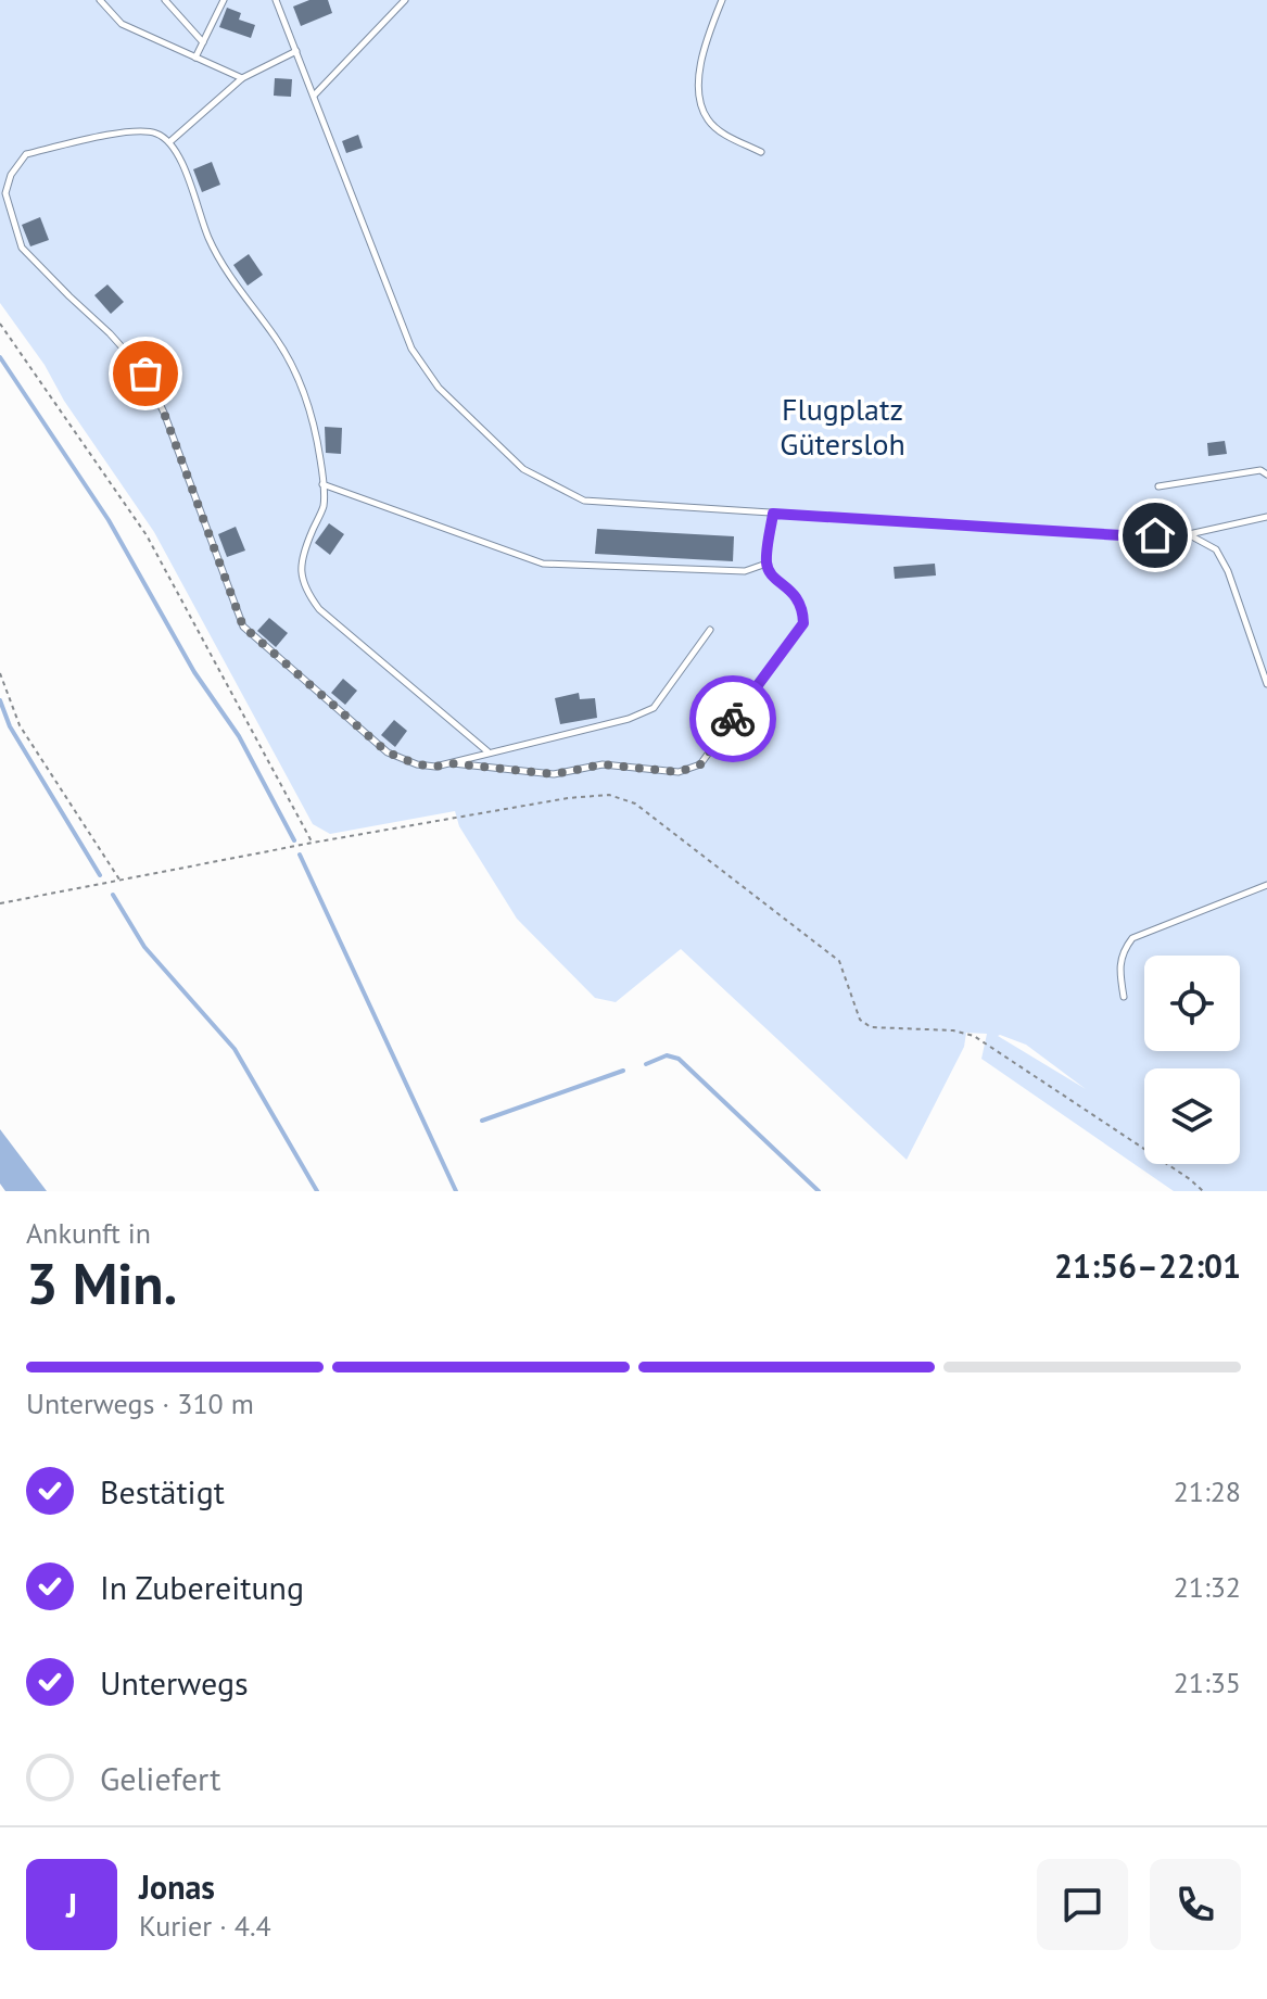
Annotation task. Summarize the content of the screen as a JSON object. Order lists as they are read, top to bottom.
{
  "parks": ["Flugplatz Gütersloh"],
  "page": {
    "heading": ["3 Min.", "Ankunft in", "21:56–22:01"],
    "panel": ["Jonas", "Kurier · 4.4"],
    "bar": "Unterwegs · 310 m",
    "list": [
      ["Bestätigt", "21:28"],
      ["In Zubereitung", "21:32"],
      ["Unterwegs", "21:35"],
      "Geliefert"
    ],
    "round": "J"
  }
}
